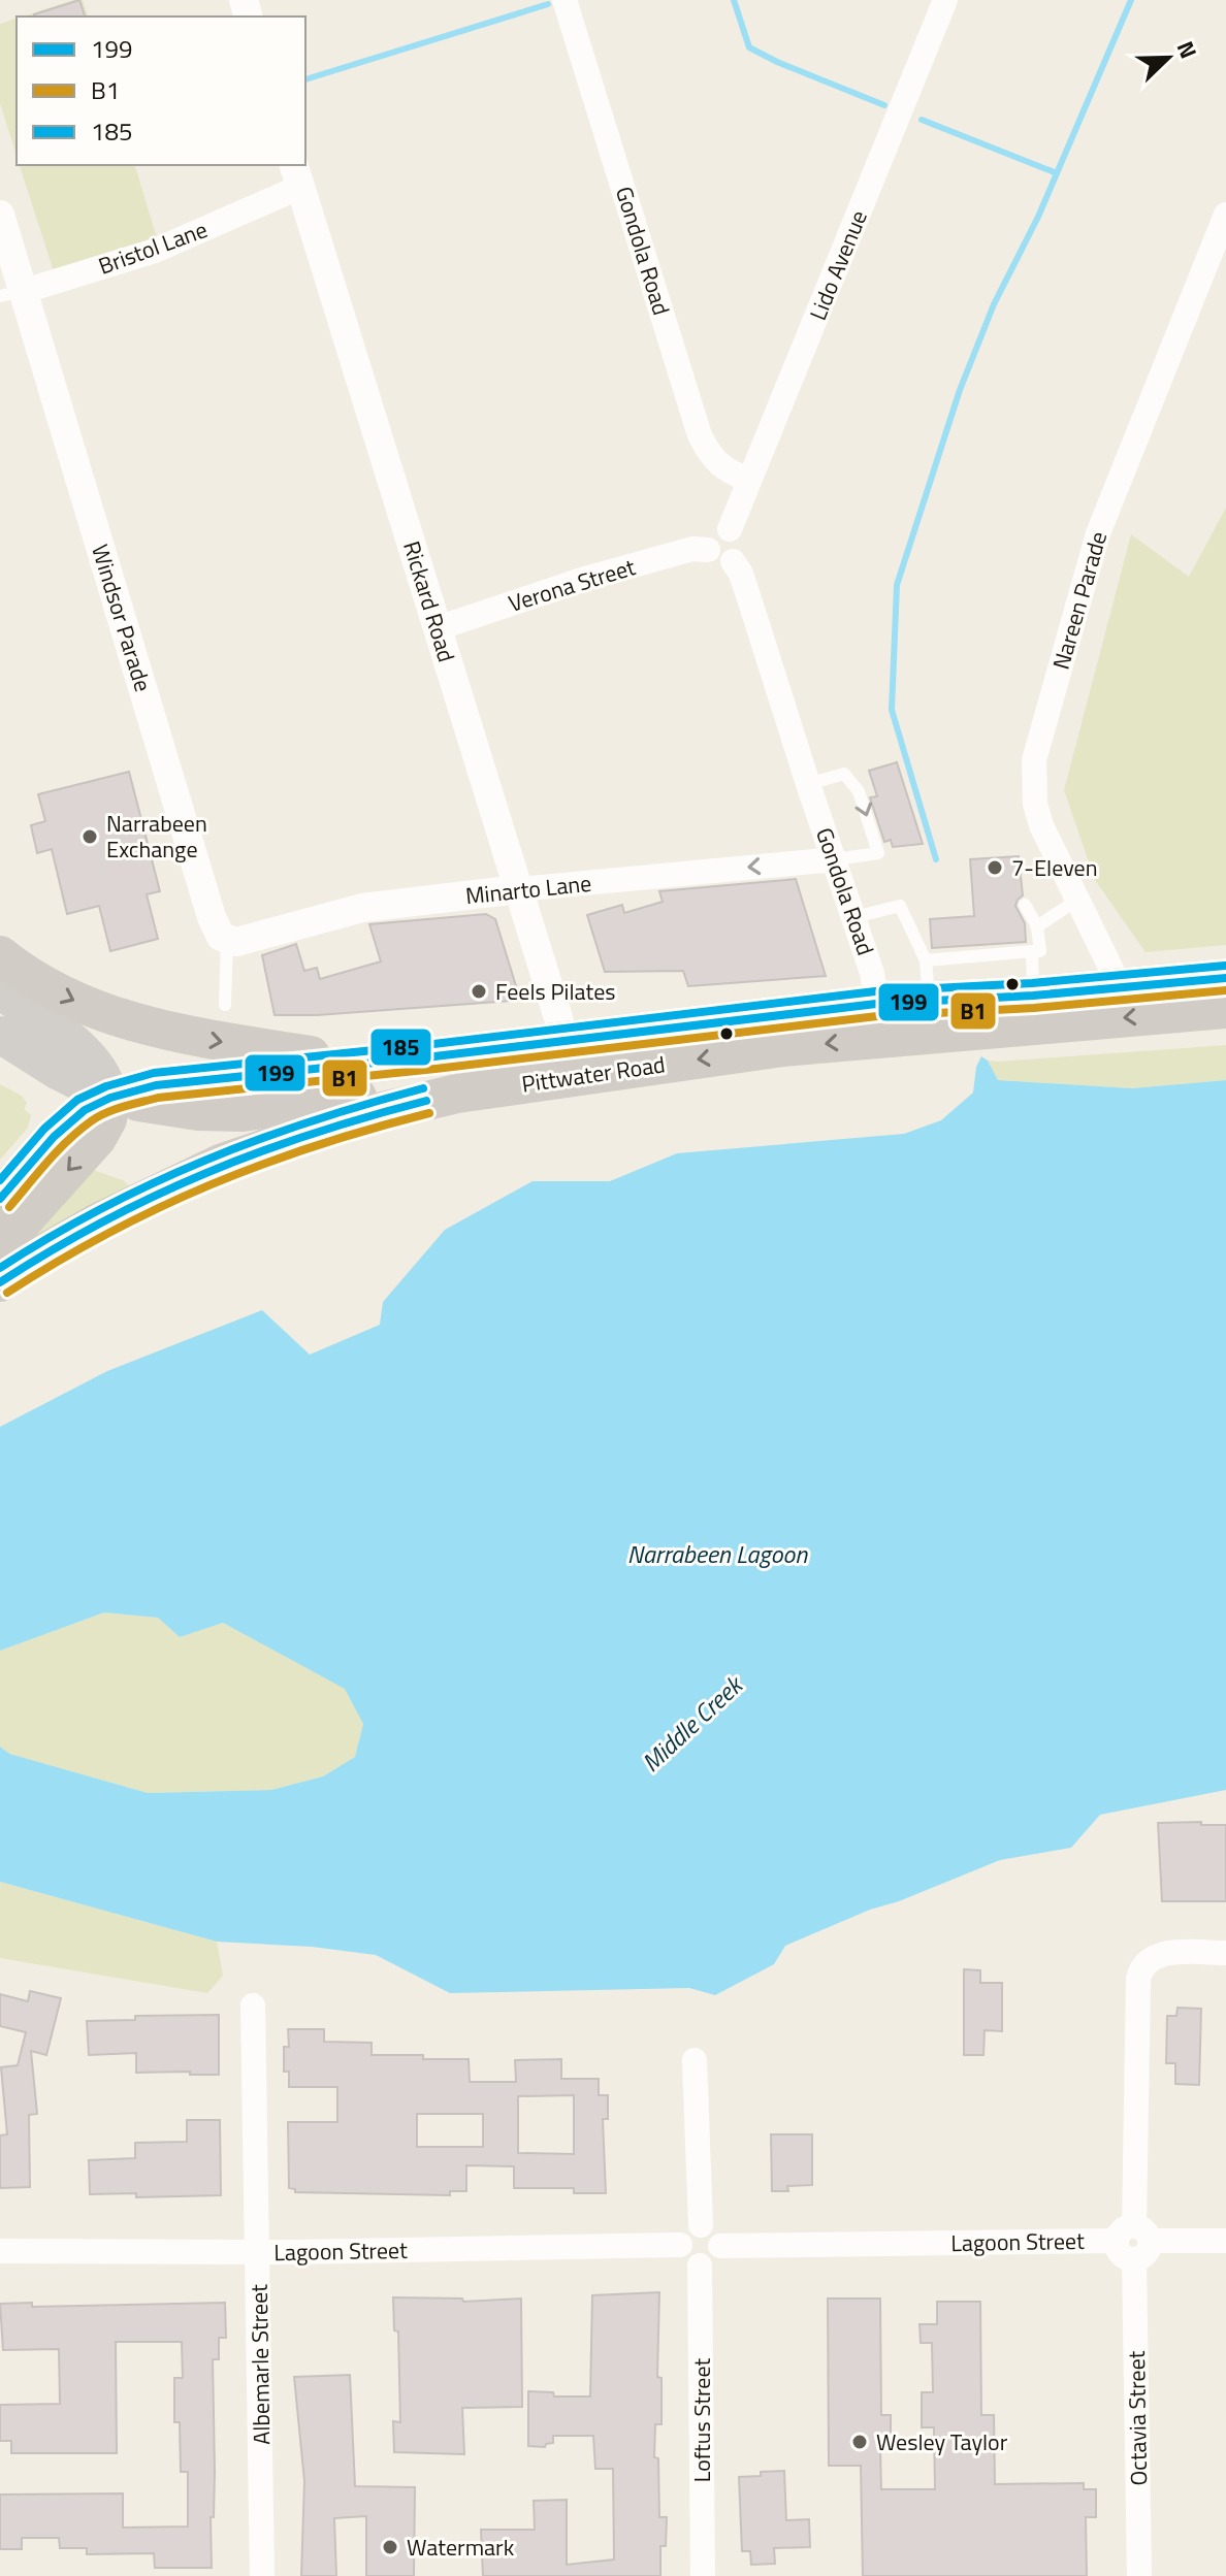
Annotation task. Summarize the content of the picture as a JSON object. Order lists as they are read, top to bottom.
{
  "streets": {
    "highway": ["Pittwater Road"],
    "street": [
      "Bristol Lane",
      "Gondola Road",
      "Lido Avenue",
      "Verona Street",
      "Nareen Parade",
      "Rickard Road",
      "Windsor Parade",
      "Minarto Lane",
      "Lagoon Street",
      "Albemarle Street",
      "Octavia Street",
      "Loftus Street"
    ]
  },
  "crossings": [
    ["Bristol Lane", "Rickard Road"],
    ["Bristol Lane", "Windsor Parade"],
    ["Gondola Road", "Lido Avenue"],
    ["Gondola Road", "Verona Street"],
    ["Gondola Road", "Minarto Lane"],
    ["Gondola Road", "Pittwater Road"],
    ["Lido Avenue", "Verona Street"],
    ["Verona Street", "Rickard Road"],
    ["Nareen Parade", "Pittwater Road"],
    ["Rickard Road", "Minarto Lane"],
    ["Rickard Road", "Pittwater Road"],
    ["Windsor Parade", "Minarto Lane"],
    ["Lagoon Street", "Albemarle Street"],
    ["Lagoon Street", "Octavia Street"],
    ["Lagoon Street", "Loftus Street"]
  ],
  "one_way": ["Minarto Lane"],
  "water": ["Narrabeen Lagoon", "Middle Creek"],
  "places": [
    "Narrabeen Exchange",
    "7-Eleven",
    "Feels Pilates",
    "Wesley Taylor",
    "Watermark"
  ],
  "lines": ["transit line 185", "transit line 199", "transit line B1"],
  "legend": ["199", "B1", "185"],
  "north": "top right"
}
